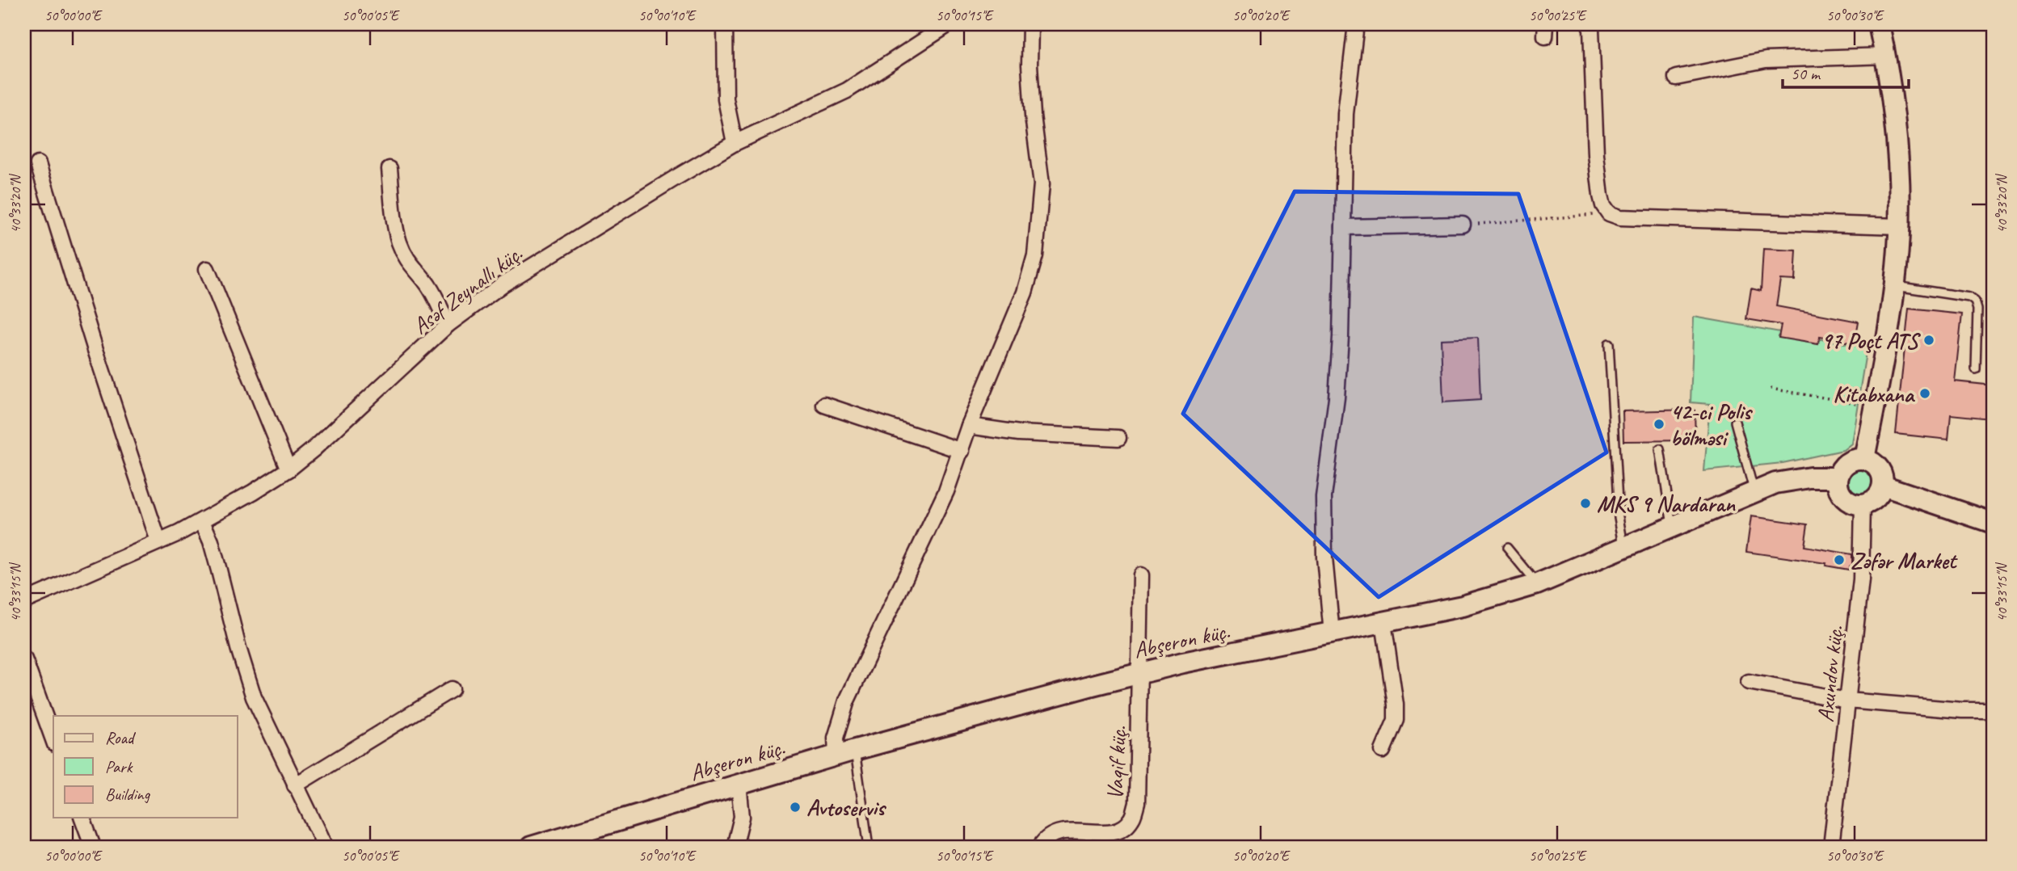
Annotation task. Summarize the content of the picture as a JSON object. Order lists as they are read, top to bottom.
{
  "streets": {
    "main road": ["Abşeron küç."],
    "street": ["Asəf Zeynallı küç.", "Axundov küç.", "Vaqif küç."]
  },
  "crossings": [
    ["Abşeron küç.", "Axundov küç."],
    ["Abşeron küç.", "Vaqif küç."]
  ],
  "places": [
    "97 Poçt ATS",
    "Kitabxana",
    "42-ci Polis bölməsi",
    "MKS 9 Nardaran",
    "Zəfər Market",
    "Avtoservis"
  ],
  "legend": ["Road", "Park", "Building"],
  "scale_bar": "50 m",
  "coordinates": [
    "50°00'00\"E",
    "50°00'05\"E",
    "50°00'10\"E",
    "50°00'15\"E",
    "50°00'20\"E",
    "50°00'25\"E",
    "50°00'30\"E",
    "40°33'20\"N",
    "40°33'15\"N"
  ]
}
